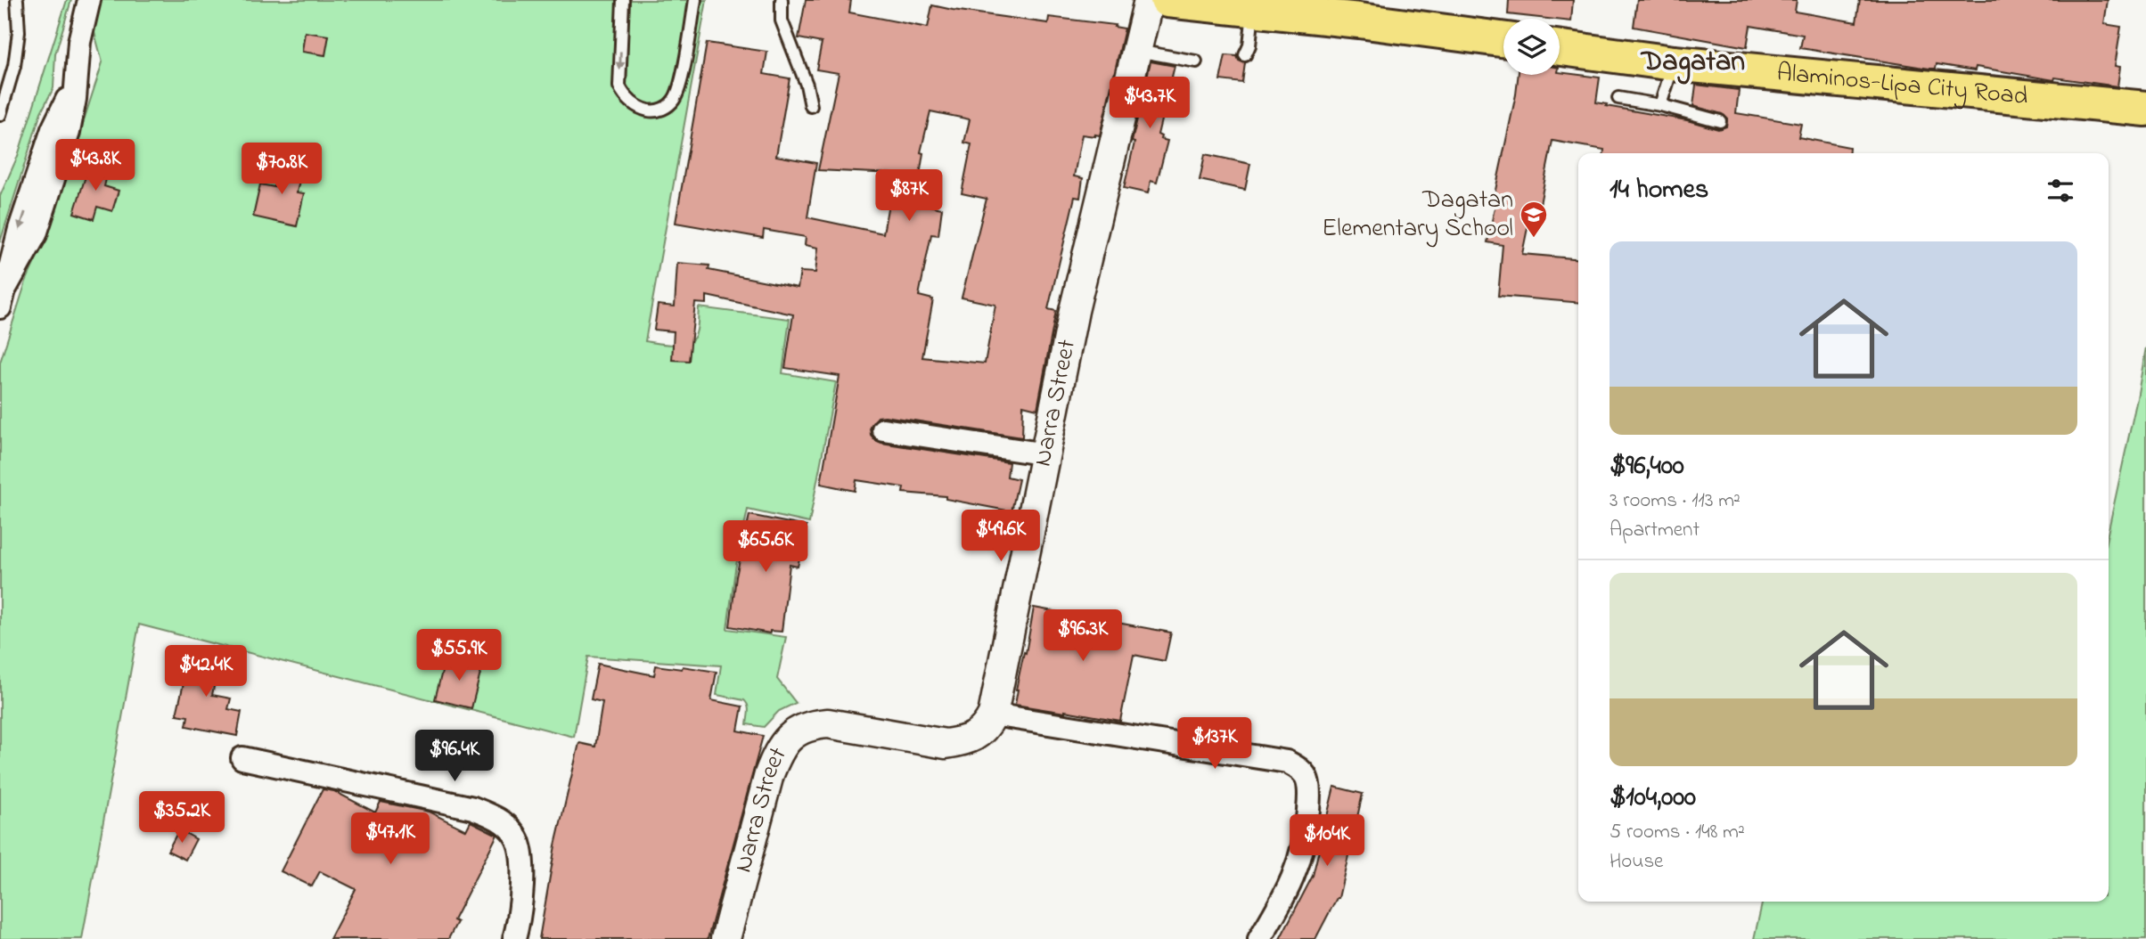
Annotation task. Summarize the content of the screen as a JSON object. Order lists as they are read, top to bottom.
{
  "streets": {
    "main road": ["Alaminos-Lipa City Road"],
    "street": ["Narra Street"]
  },
  "districts": ["Dagatan"],
  "places": {
    "school or university": ["Dagatan Elementary School"]
  },
  "page": {
    "price": [
      "$43.7K",
      "$43.8K",
      "$70.8K",
      "$87K",
      "$49.6K",
      "$65.6K",
      "$96.3K",
      "$55.9K",
      "$42.4K",
      "$137K",
      "$96.4K",
      "$35.2K",
      "$47.1K",
      "$104K"
    ],
    "heading": "14 homes",
    "list": [
      {
        "name": "$96,400",
        "note": "3 rooms · 113 m² · Apartment"
      },
      {
        "name": "$104,000",
        "note": "5 rooms · 148 m² · House"
      }
    ]
  }
}
